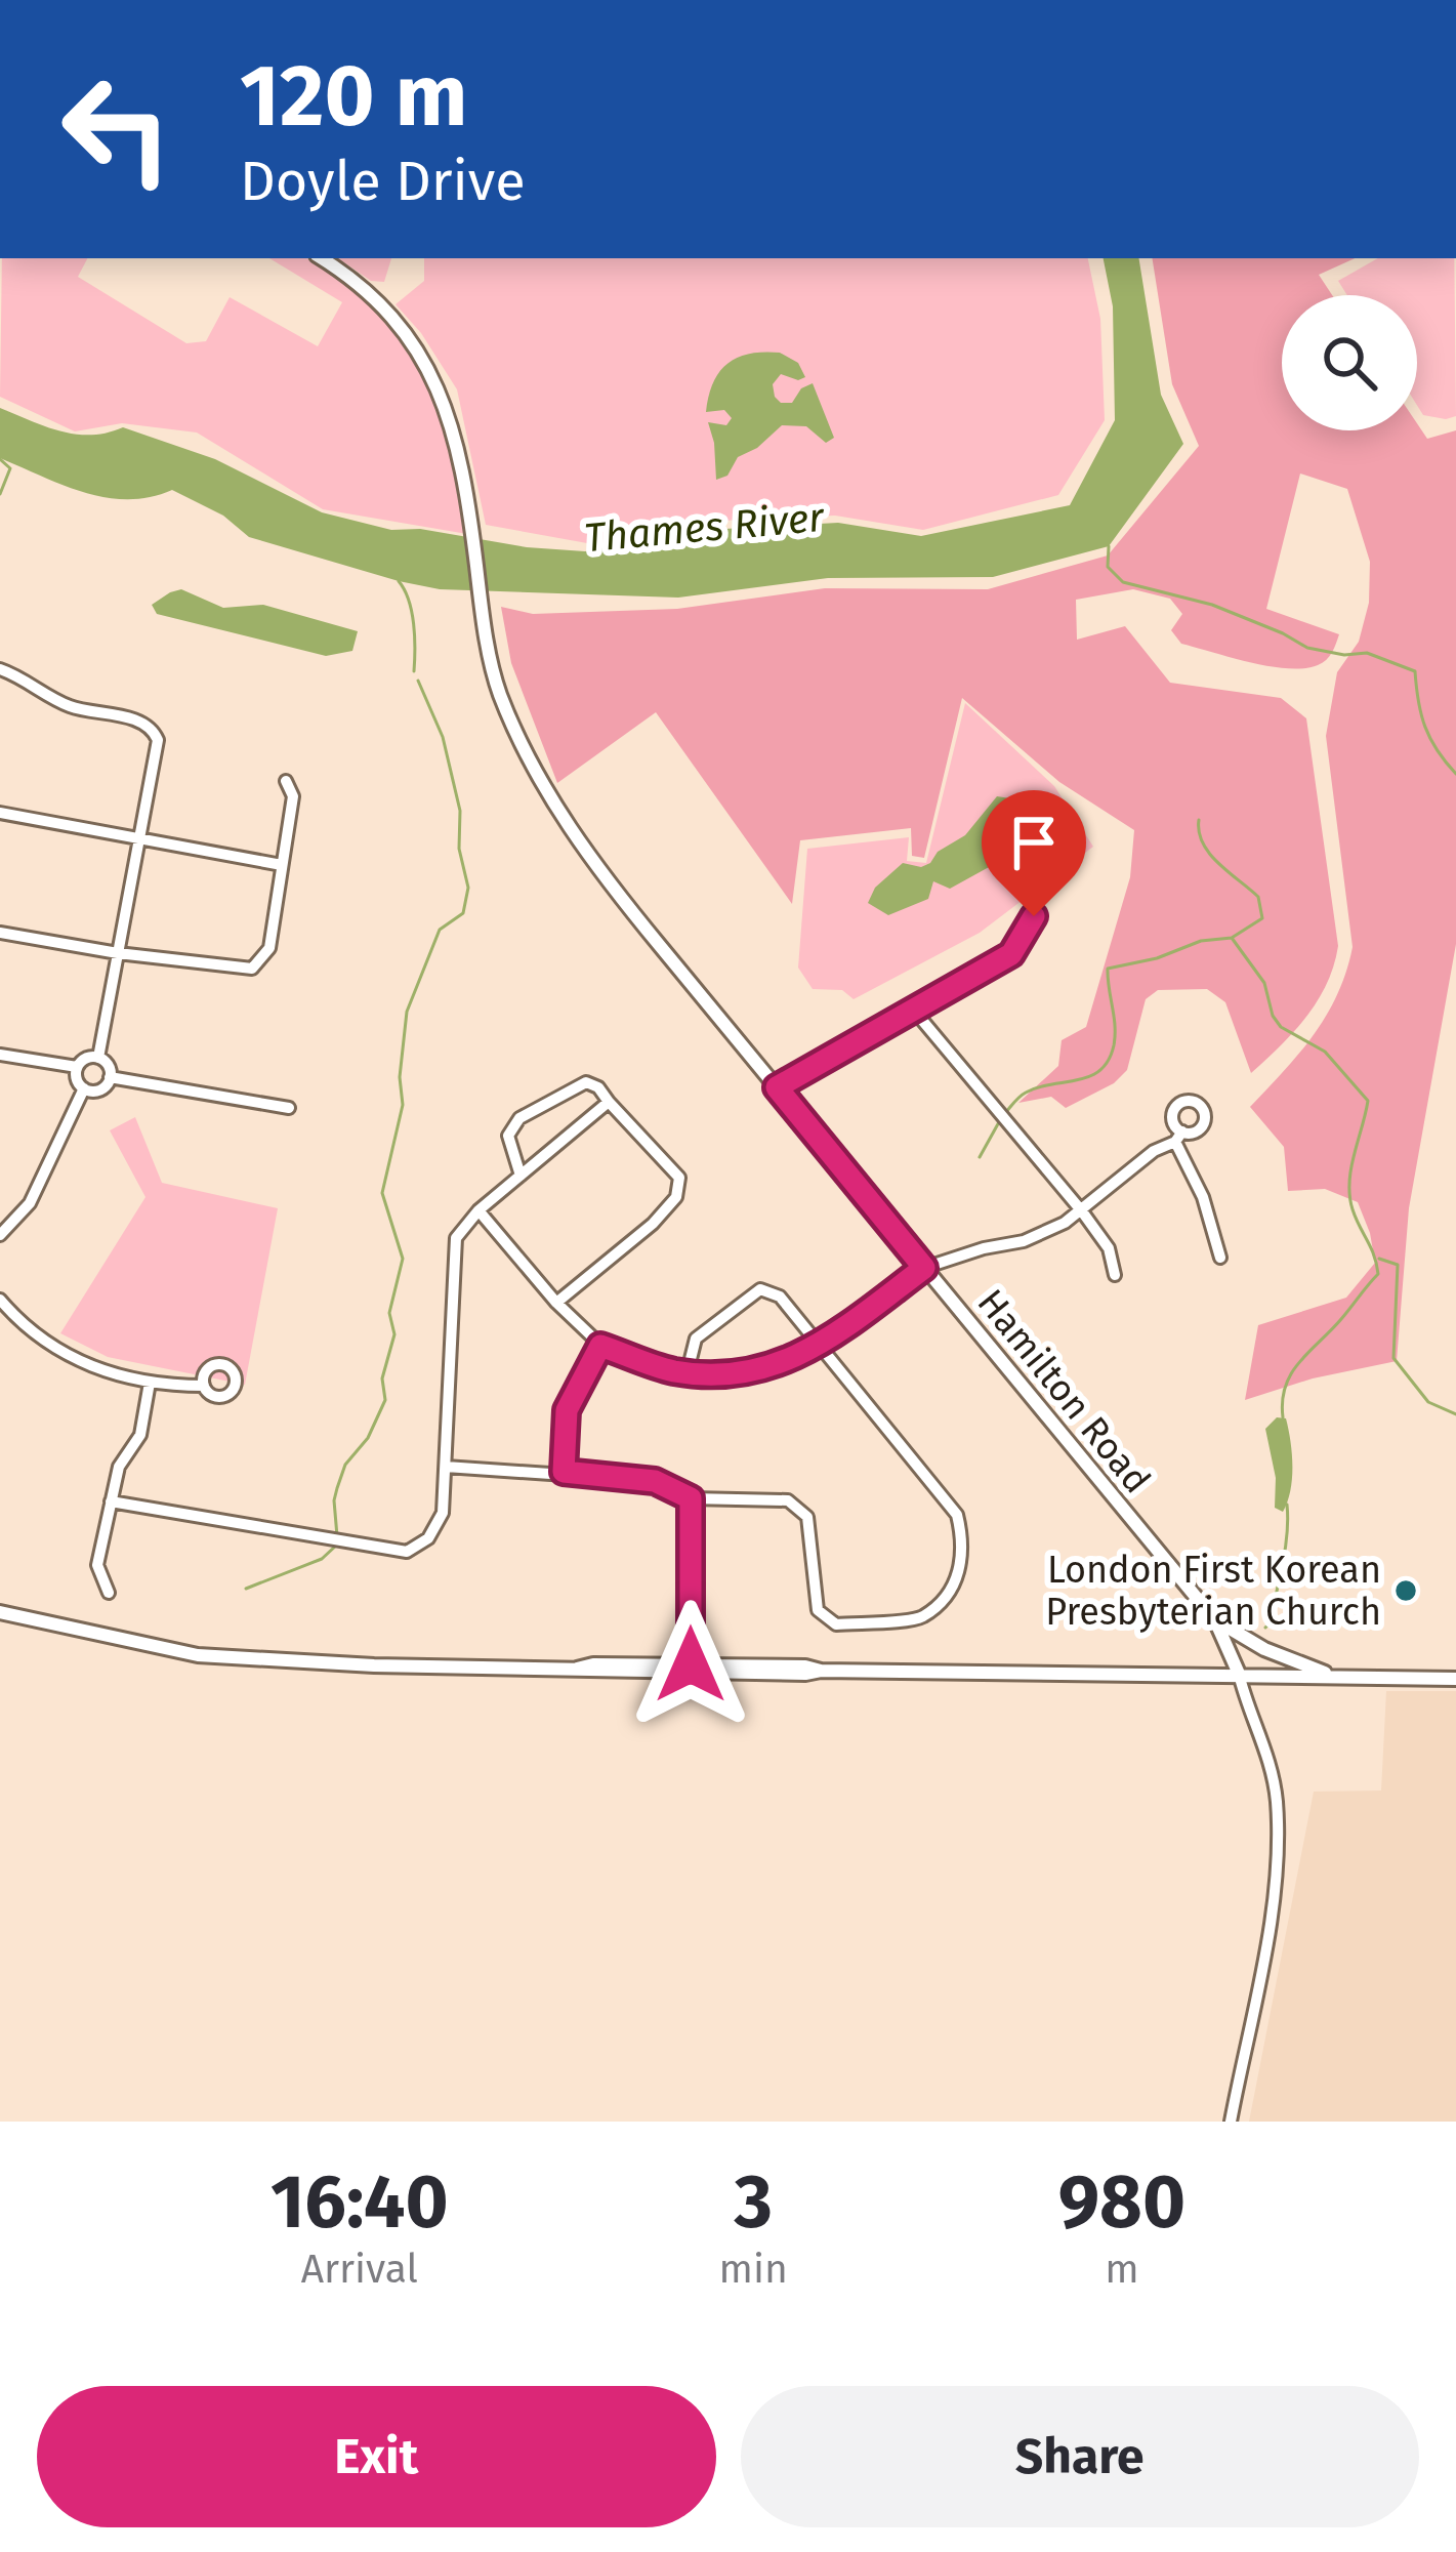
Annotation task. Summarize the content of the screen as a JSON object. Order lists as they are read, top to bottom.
{
  "streets": {
    "main road": ["Hamilton Road"]
  },
  "water": ["Thames River"],
  "places": ["London First Korean Presbyterian Church"],
  "page": {
    "turn": ["120 m", "Doyle Drive"],
    "eta": [
      "16:40",
      "Arrival",
      "3",
      "min",
      "980",
      "m"
    ],
    "buttons": ["Exit", "Share"]
  }
}
